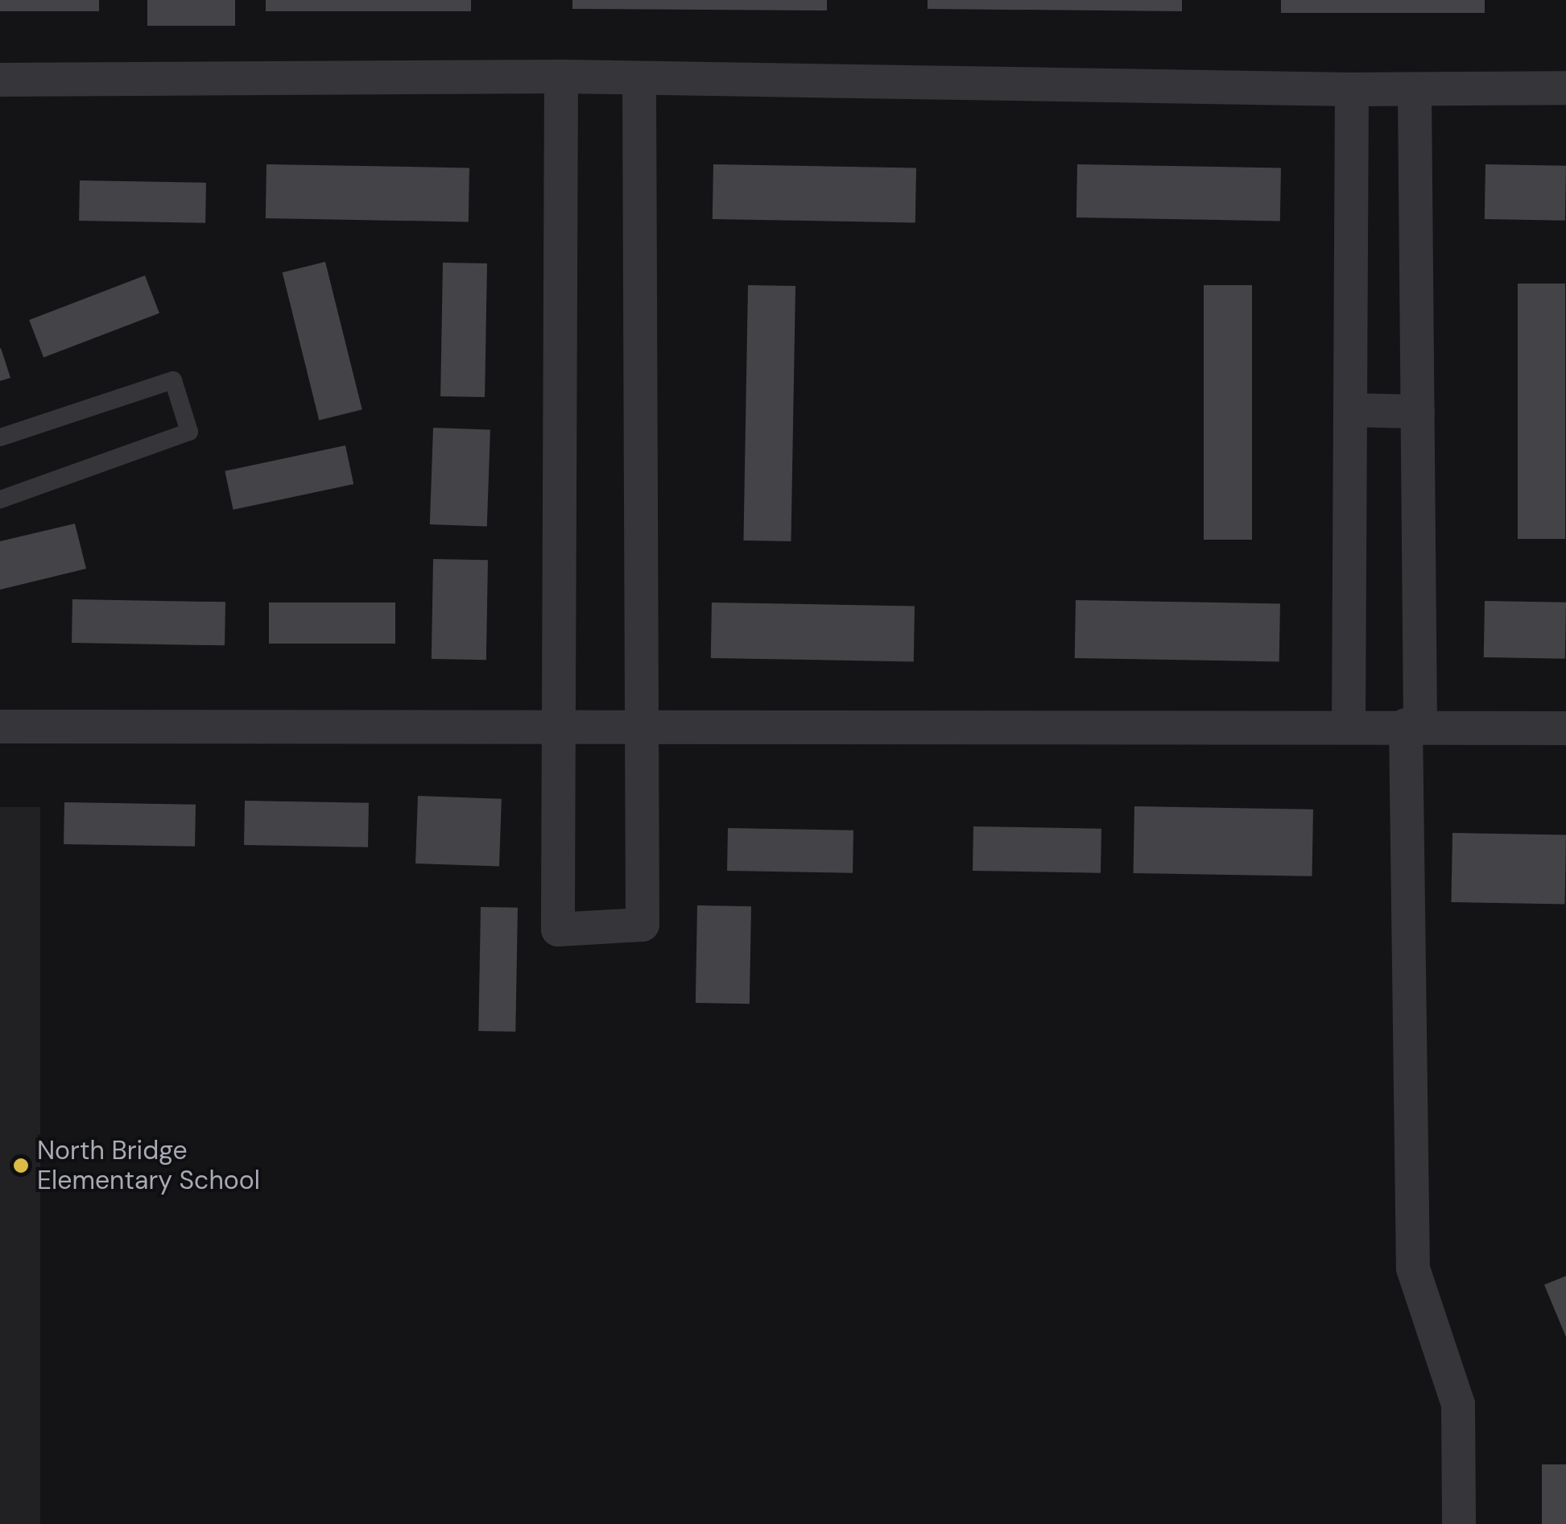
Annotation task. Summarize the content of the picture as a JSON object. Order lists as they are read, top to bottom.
{
  "places": ["North Bridge Elementary School"]
}
